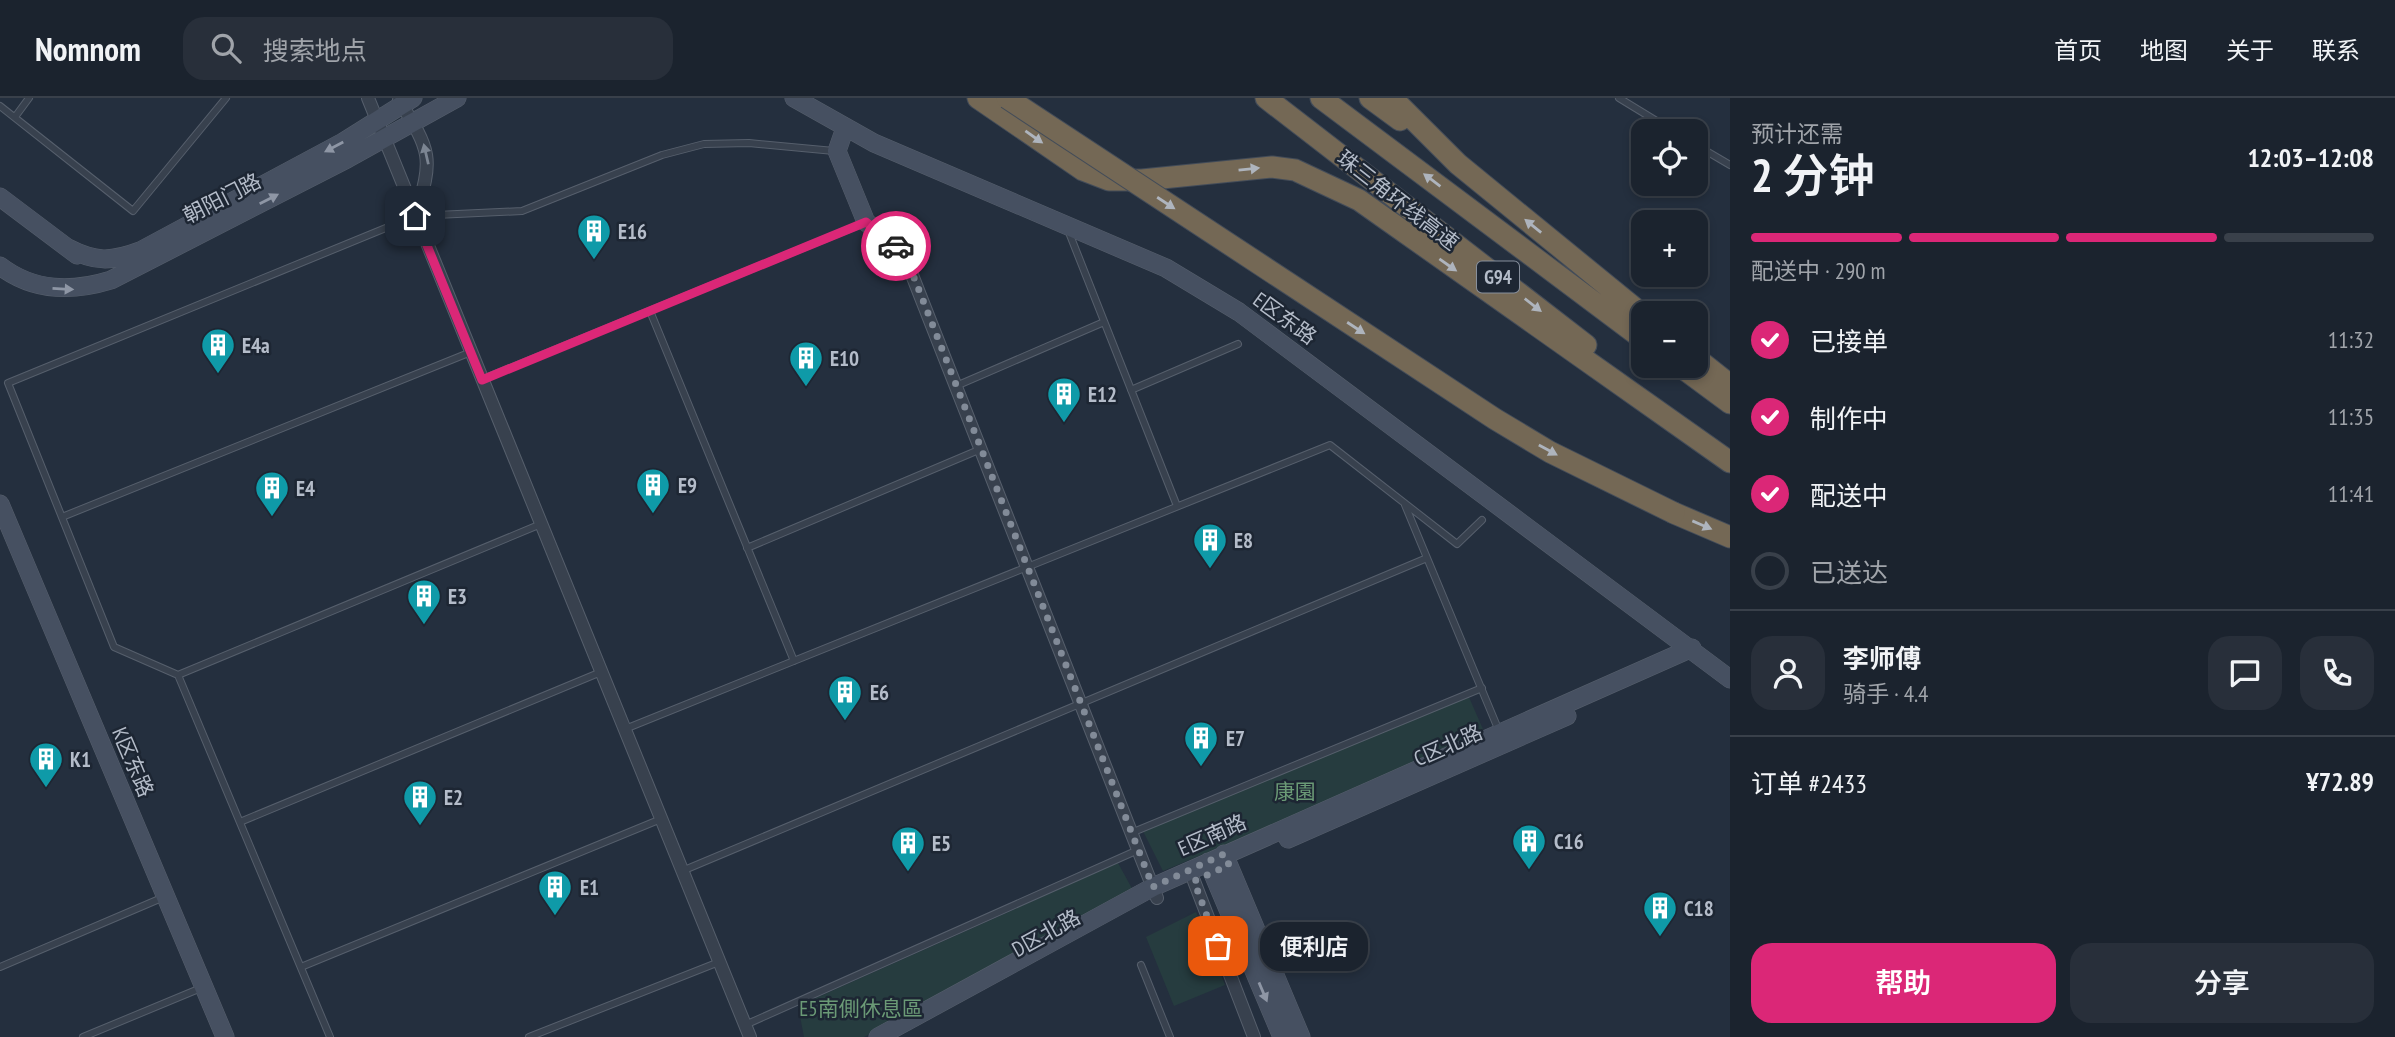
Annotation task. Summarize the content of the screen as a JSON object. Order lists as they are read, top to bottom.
{
  "streets": {
    "highway": ["珠三角环线高速", "G94"],
    "street": [
      "朝阳门路",
      "E区东路",
      "C区北路",
      "K区东路",
      "E区南路",
      "D区北路"
    ]
  },
  "crossings": [
    ["E区东路", "C区北路"],
    ["C区北路", "E区南路"],
    ["C区北路", "D区北路"],
    ["E区南路", "D区北路"]
  ],
  "parks": ["康園", "E5南側休息區"],
  "places": {
    "building": [
      "E16",
      "E4a",
      "E10",
      "E12",
      "E9",
      "E4",
      "E8",
      "E3",
      "E6",
      "E7",
      "K1",
      "E2",
      "C16",
      "E5",
      "E1",
      "C18"
    ],
    "other": ["便利店"]
  },
  "page": {
    "header": "Nomnom",
    "search": "搜索地点",
    "nav": [
      "首页",
      "地图",
      "关于",
      "联系"
    ],
    "heading": ["2 分钟", "预计还需", "12:03–12:08"],
    "panel": [
      "李师傅",
      "骑手 · 4.4",
      "订单 #2433",
      "¥72.89"
    ],
    "map_buttons": ["+", "−"],
    "bar": "配送中 · 290 m",
    "list": [
      ["已接单", "11:32"],
      ["制作中", "11:35"],
      ["配送中", "11:41"],
      "已送达"
    ],
    "bubble": "便利店",
    "buttons": ["帮助", "分享"]
  }
}
